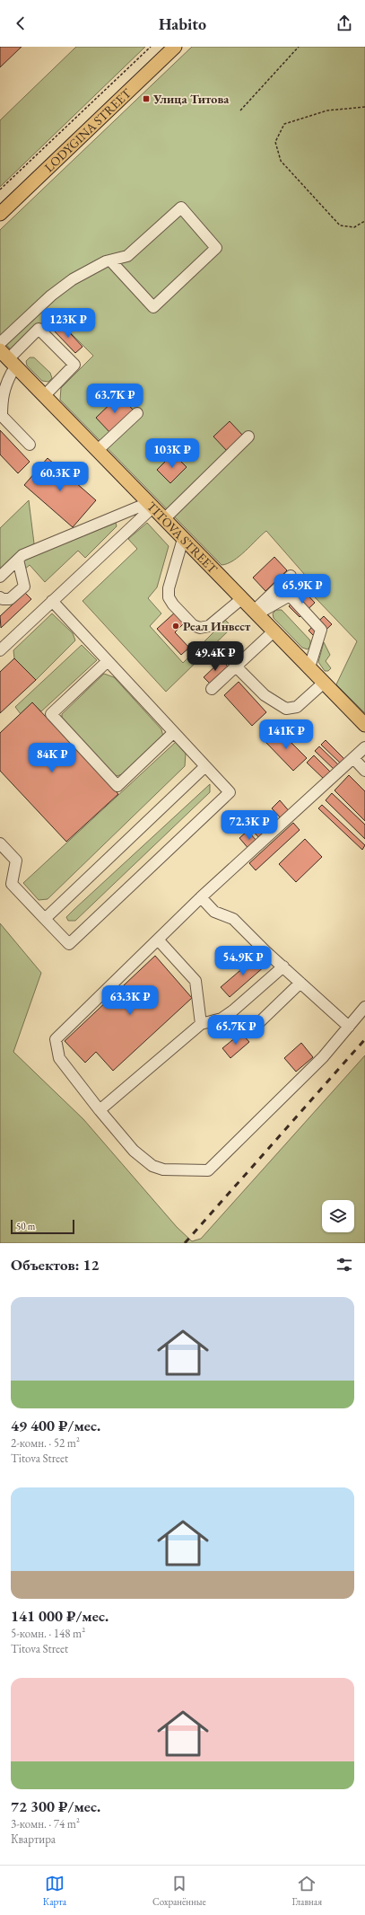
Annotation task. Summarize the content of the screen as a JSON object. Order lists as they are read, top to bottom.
{
  "streets": {
    "main road": ["LODYGINA STREET", "TITOVA STREET"]
  },
  "places": {
    "transit": ["Улица Титова"],
    "other": ["Реал Инвест"]
  },
  "scale_bar": "50 m",
  "page": {
    "header": "Habito",
    "price": [
      "123K ₽",
      "63.7K ₽",
      "103K ₽",
      "60.3K ₽",
      "65.9K ₽",
      "49.4K ₽",
      "141K ₽",
      "84K ₽",
      "72.3K ₽",
      "54.9K ₽",
      "63.3K ₽",
      "65.7K ₽"
    ],
    "scale": "50 m",
    "heading": "Объектов: 12",
    "list": [
      {
        "name": "49 400 ₽/мес.",
        "note": "2-комн. · 52 m² · Titova Street"
      },
      {
        "name": "141 000 ₽/мес.",
        "note": "5-комн. · 148 m² · Titova Street"
      },
      {
        "name": "72 300 ₽/мес.",
        "note": "3-комн. · 74 m² · Квартира"
      }
    ],
    "tabs": ["Карта", "Сохранённые", "Главная"]
  }
}
